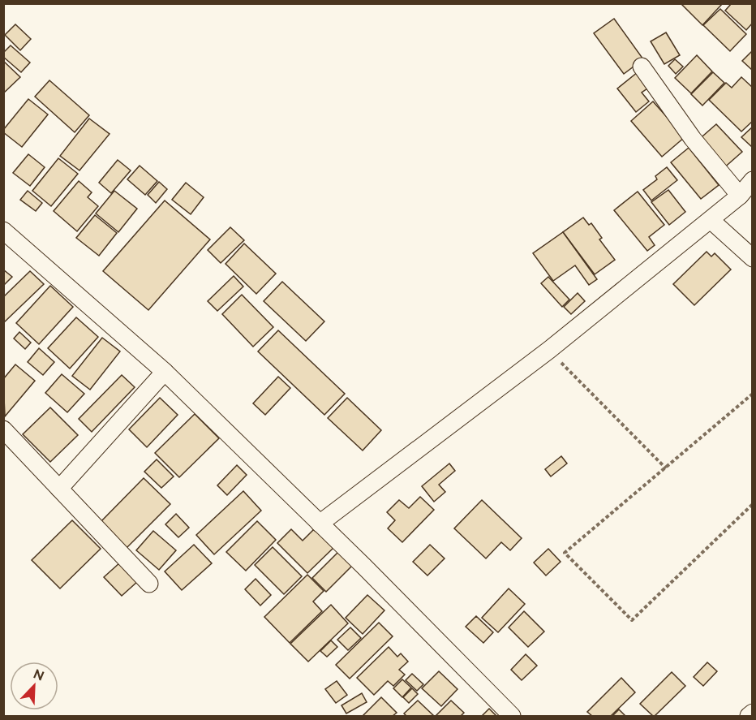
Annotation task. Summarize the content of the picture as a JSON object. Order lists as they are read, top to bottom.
{
  "north": "top right"
}
